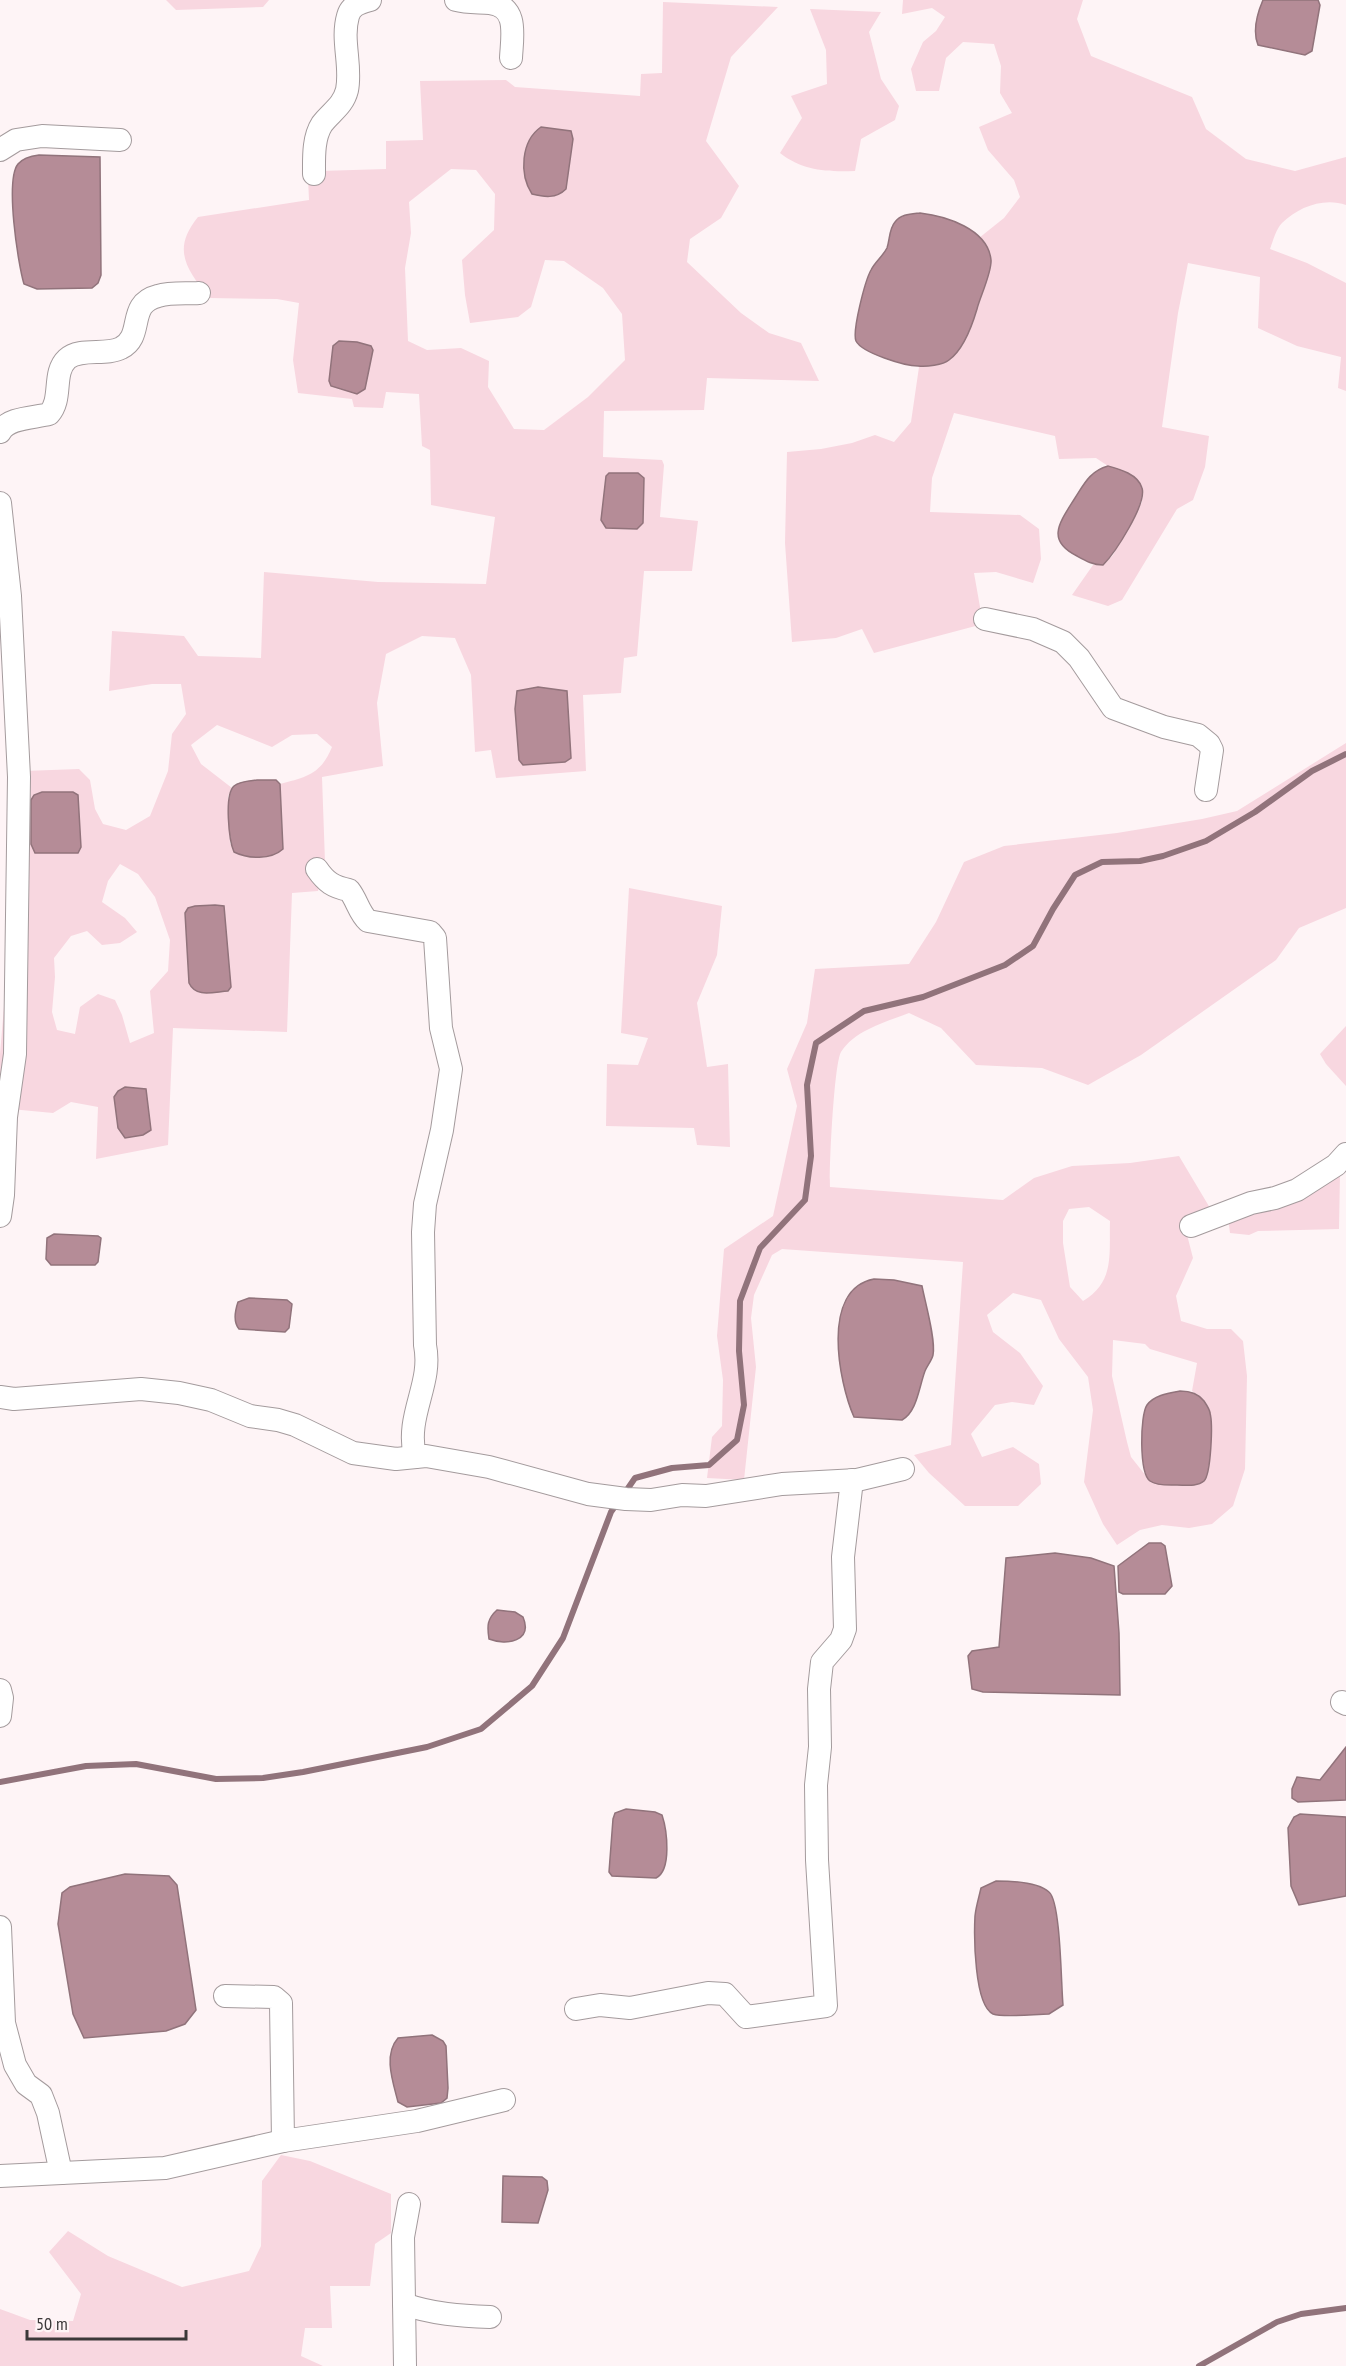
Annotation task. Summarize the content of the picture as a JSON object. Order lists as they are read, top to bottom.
{
  "scale_bar": "50 m"
}
